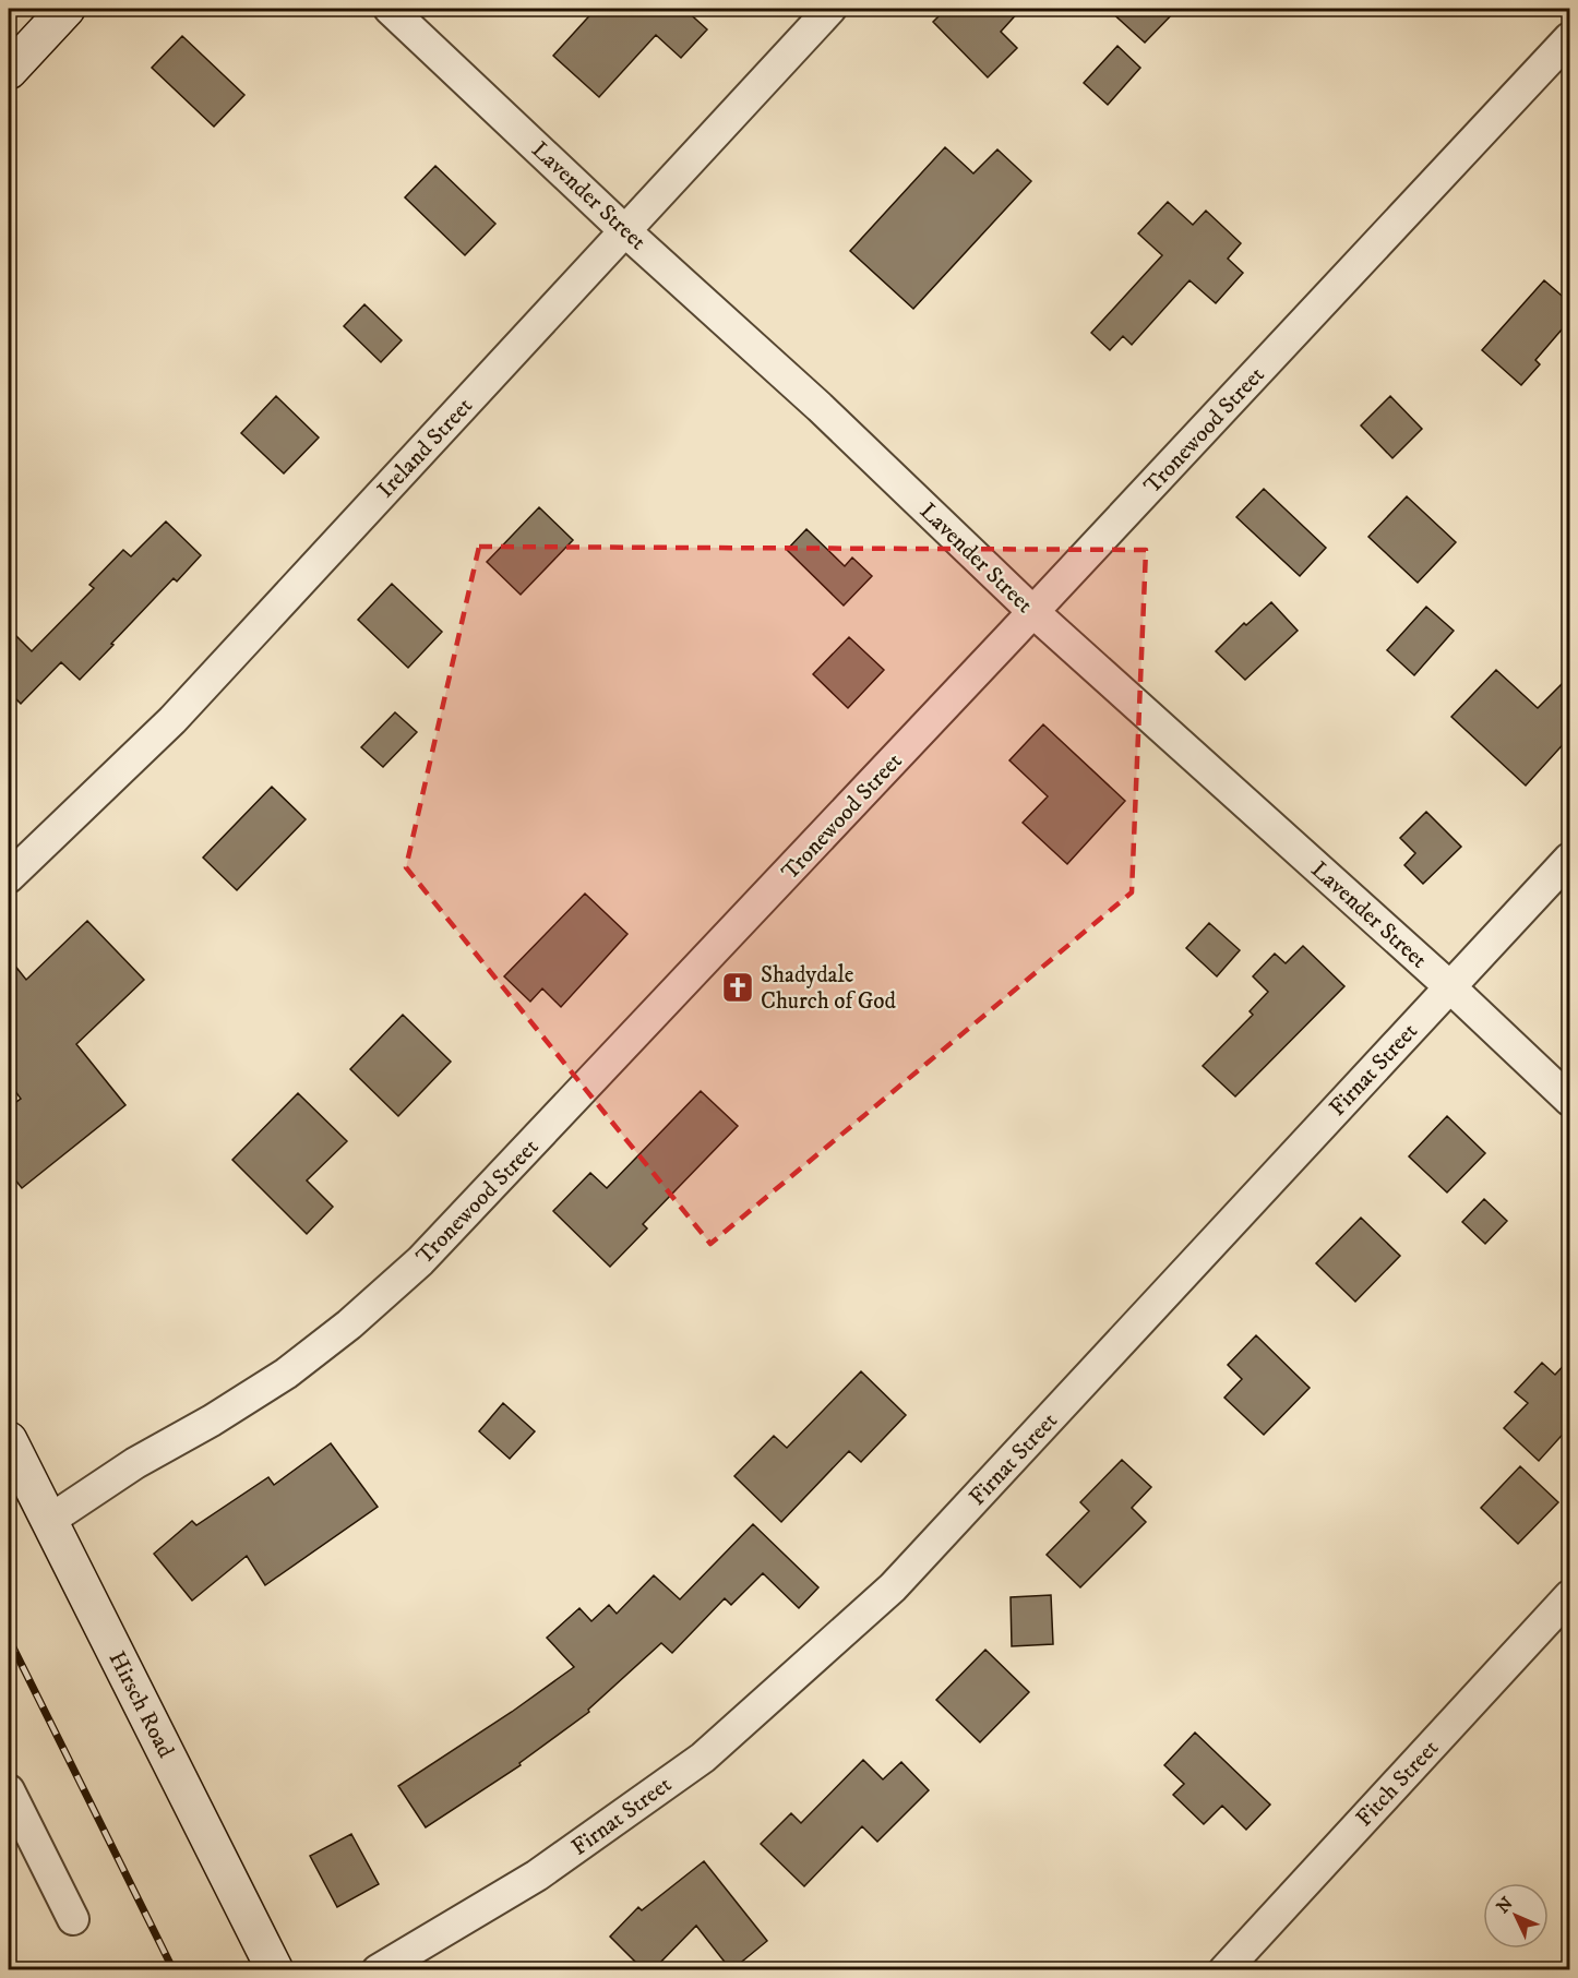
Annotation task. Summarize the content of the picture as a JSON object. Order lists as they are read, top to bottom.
{
  "streets": {
    "main road": ["Hirsch Road"],
    "street": [
      "Lavender Street",
      "Tronewood Street",
      "Ireland Street",
      "Firnat Street",
      "Fitch Street"
    ]
  },
  "crossings": [
    ["Lavender Street", "Tronewood Street"],
    ["Lavender Street", "Ireland Street"],
    ["Lavender Street", "Firnat Street"],
    ["Tronewood Street", "Hirsch Road"]
  ],
  "places": {
    "church": ["Shadydale Church of God"]
  },
  "north": "top left"
}
